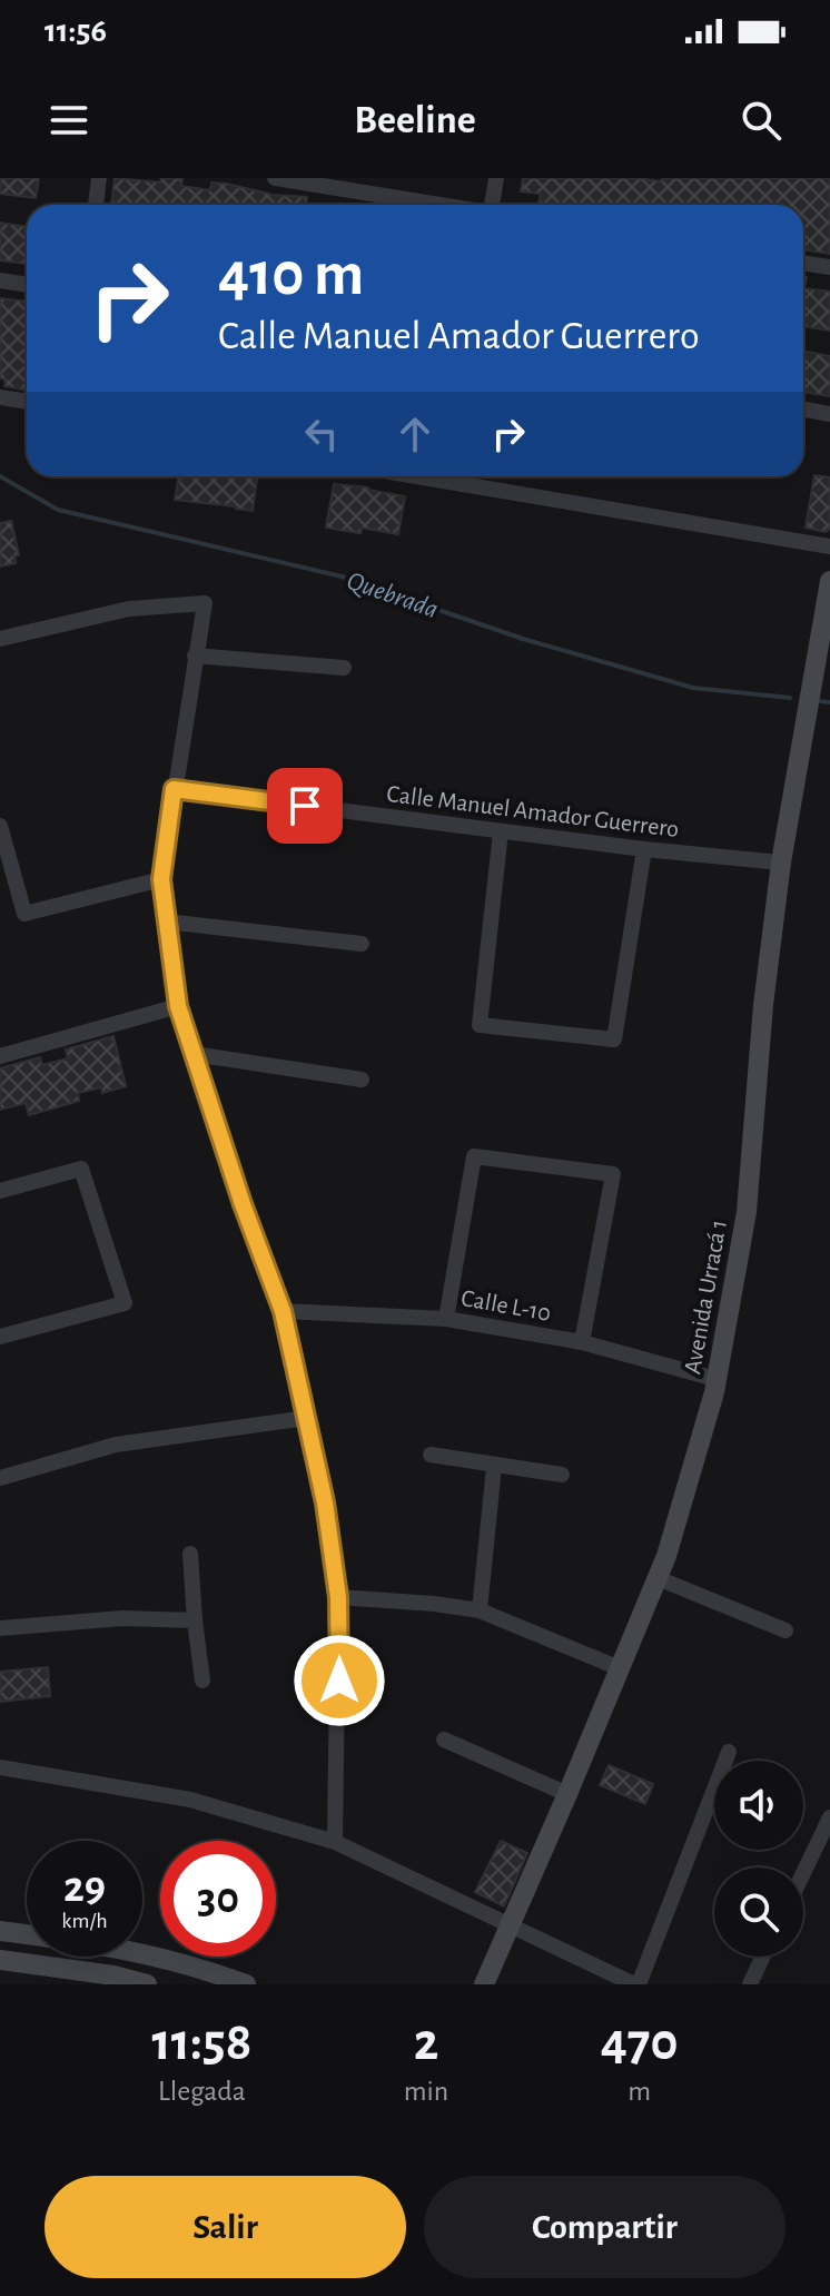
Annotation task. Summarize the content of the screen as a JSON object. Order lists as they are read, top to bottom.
{
  "streets": {
    "street": ["Calle Manuel Amador Guerrero", "Avenida Urracá 1", "Calle L-10"]
  },
  "crossings": [
    ["Calle Manuel Amador Guerrero", "Avenida Urracá 1"],
    ["Avenida Urracá 1", "Calle L-10"]
  ],
  "water": ["Quebrada"],
  "page": {
    "status": "11:56",
    "header": "Beeline",
    "turn": ["410 m", "Calle Manuel Amador Guerrero"],
    "speed": "29 km/h",
    "limit": "30",
    "eta": [
      "11:58",
      "Llegada",
      "2",
      "min",
      "470",
      "m"
    ],
    "buttons": ["Salir", "Compartir"]
  }
}
